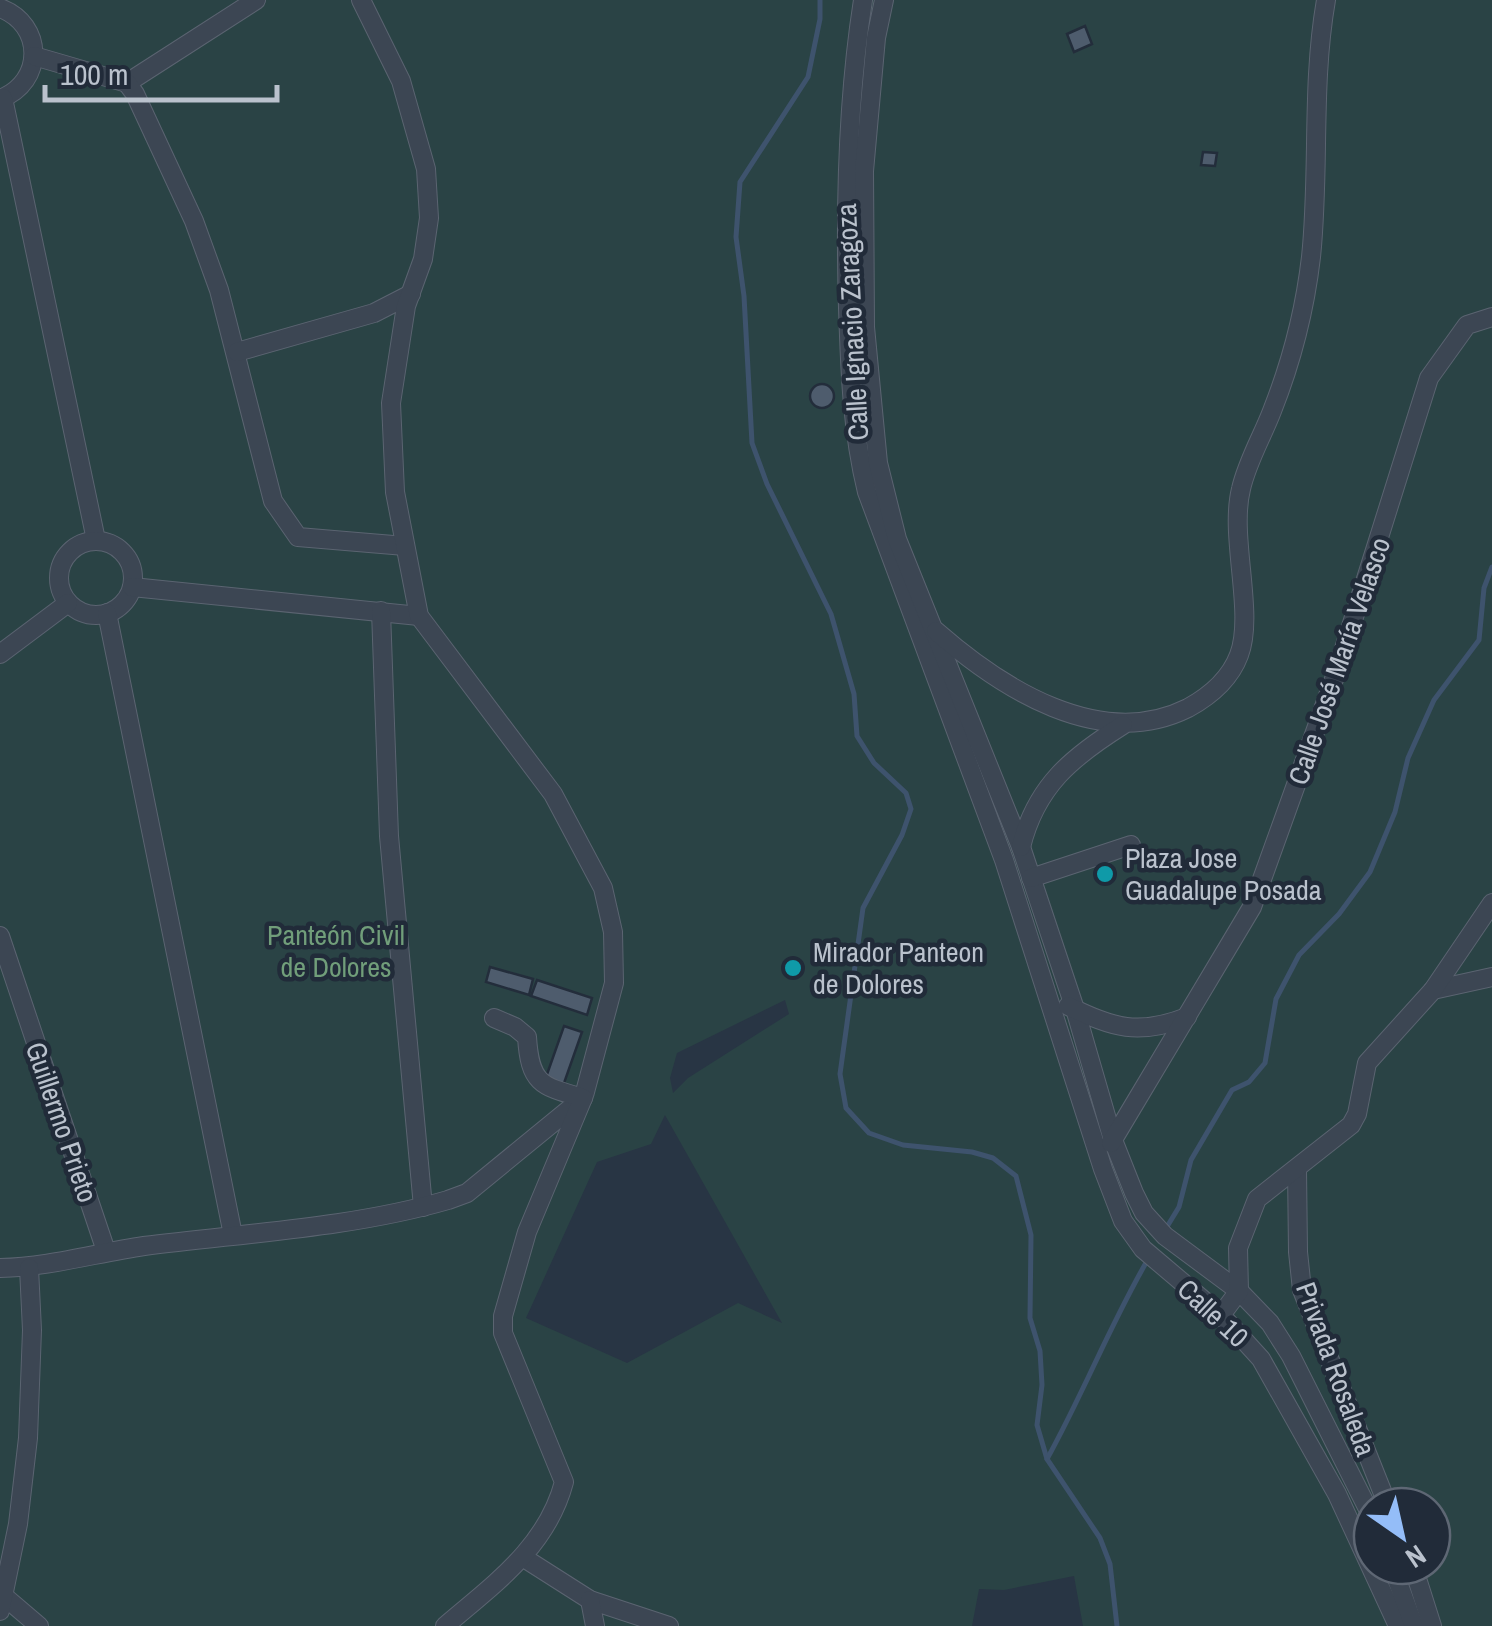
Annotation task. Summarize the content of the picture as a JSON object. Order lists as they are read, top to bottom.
{
  "streets": {
    "street": [
      "Calle Ignacio Zaragoza",
      "Calle José María Velasco",
      "Guillermo Prieto",
      "Calle 10",
      "Privada Rosaleda"
    ]
  },
  "crossings": [
    ["Calle Ignacio Zaragoza", "Calle 10"],
    ["Calle José María Velasco", "Calle 10"]
  ],
  "parks": ["Panteón Civil de Dolores"],
  "places": ["Plaza Jose Guadalupe Posada", "Mirador Panteon de Dolores"],
  "scale_bar": "100 m",
  "north": "bottom right"
}
